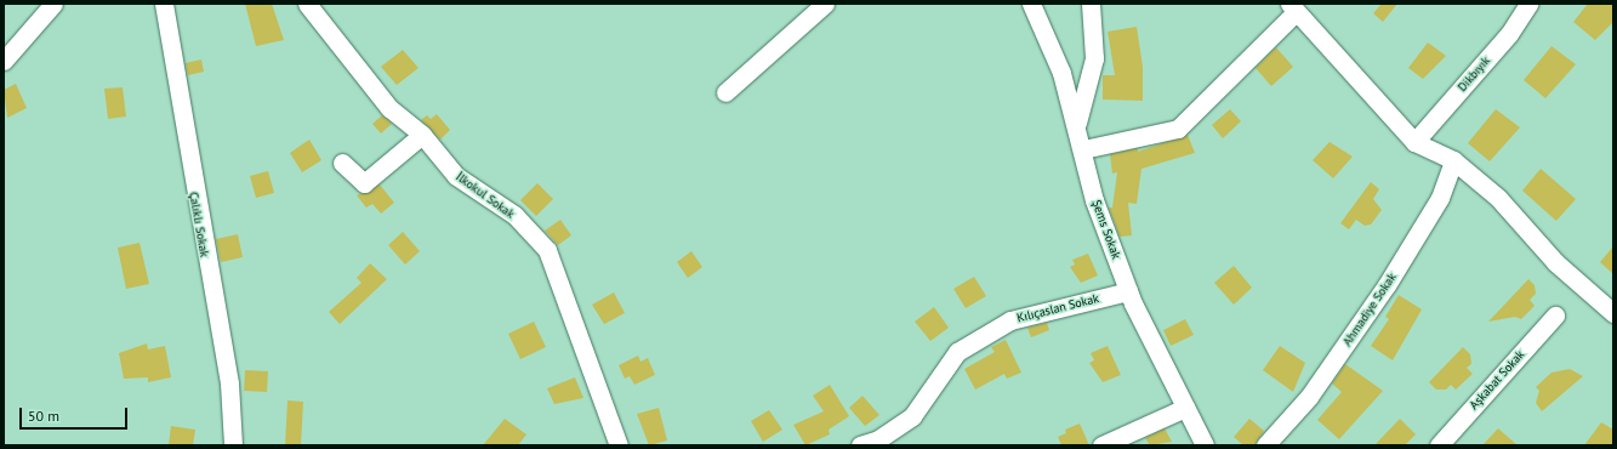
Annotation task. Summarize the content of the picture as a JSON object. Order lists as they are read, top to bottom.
{
  "streets": {
    "street": [
      "Dikbıyık",
      "İlkokul Sokak",
      "Çalıklı Sokak",
      "Şems Sokak",
      "Kılıçaslan Sokak",
      "Ahmadiye Sokak",
      "Aşkabat Sokak"
    ]
  },
  "crossings": [
    ["Şems Sokak", "Kılıçaslan Sokak"]
  ],
  "scale_bar": "50 m"
}
